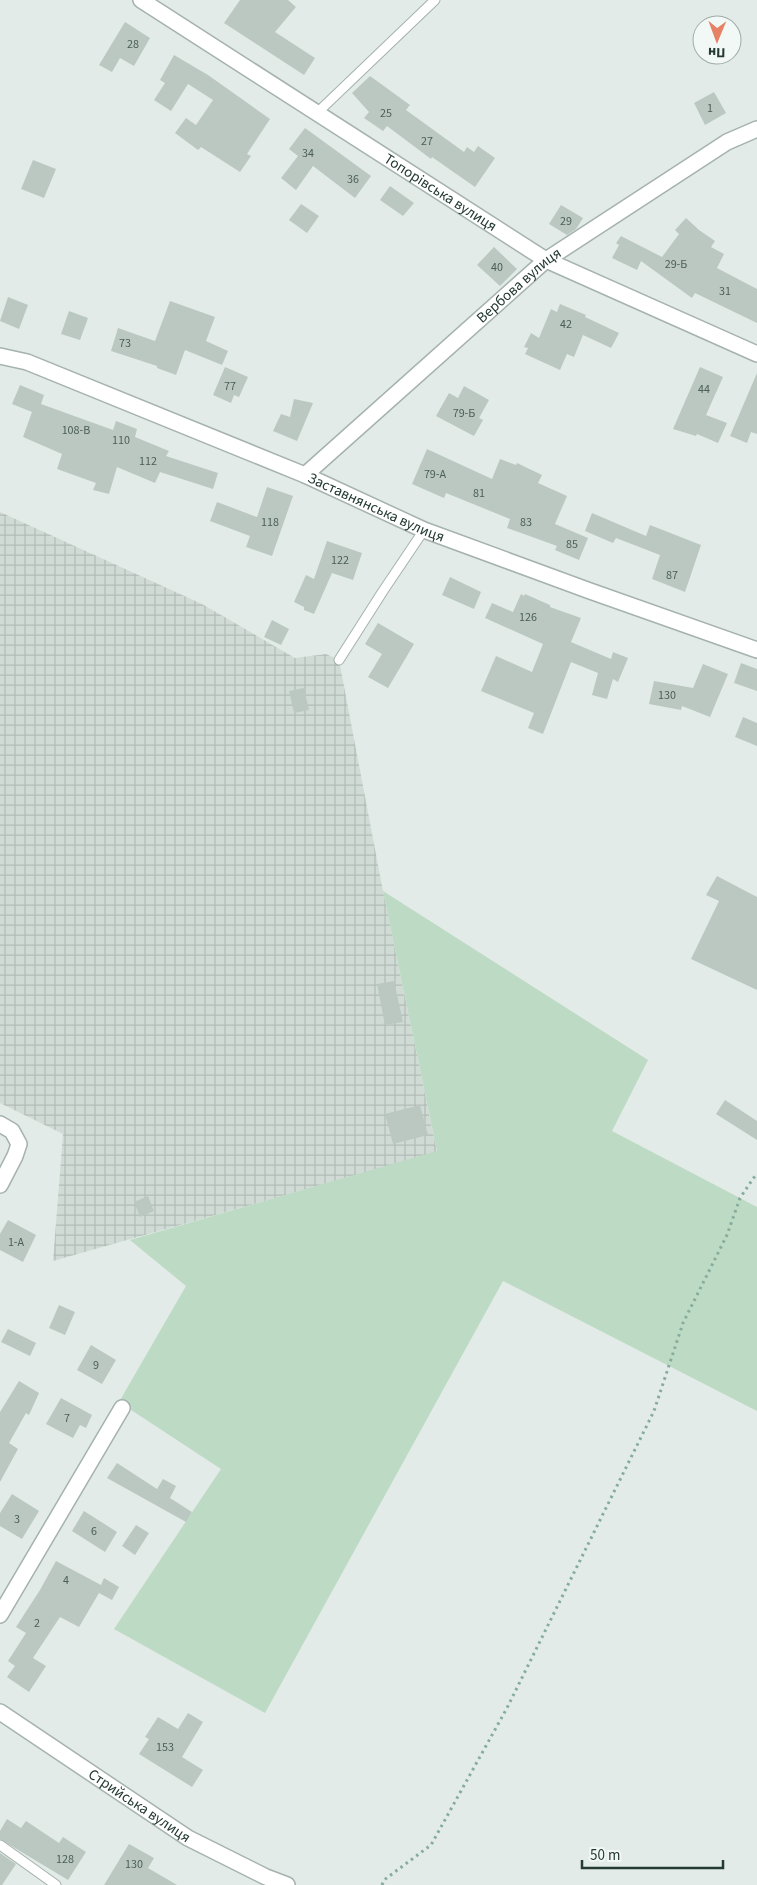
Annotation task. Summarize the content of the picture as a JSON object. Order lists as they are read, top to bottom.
{
  "streets": {
    "street": [
      "Топорівська вулиця",
      "Вербова вулиця",
      "Заставнянська вулиця",
      "Стрийська вулиця"
    ]
  },
  "crossings": [
    ["Топорівська вулиця", "Вербова вулиця"],
    ["Вербова вулиця", "Заставнянська вулиця"]
  ],
  "house_numbers": [
    "28",
    "1",
    "25",
    "27",
    "34",
    "36",
    "29",
    "29-Б",
    "40",
    "31",
    "42",
    "73",
    "77",
    "44",
    "79-Б",
    "108-В",
    "110",
    "112",
    "79-А",
    "81",
    "118",
    "83",
    "85",
    "122",
    "87",
    "126",
    "130",
    "1-А",
    "9",
    "7",
    "3",
    "6",
    "4",
    "2",
    "153",
    "128",
    "130"
  ],
  "scale_bar": "50 m",
  "north": "bottom"
}
